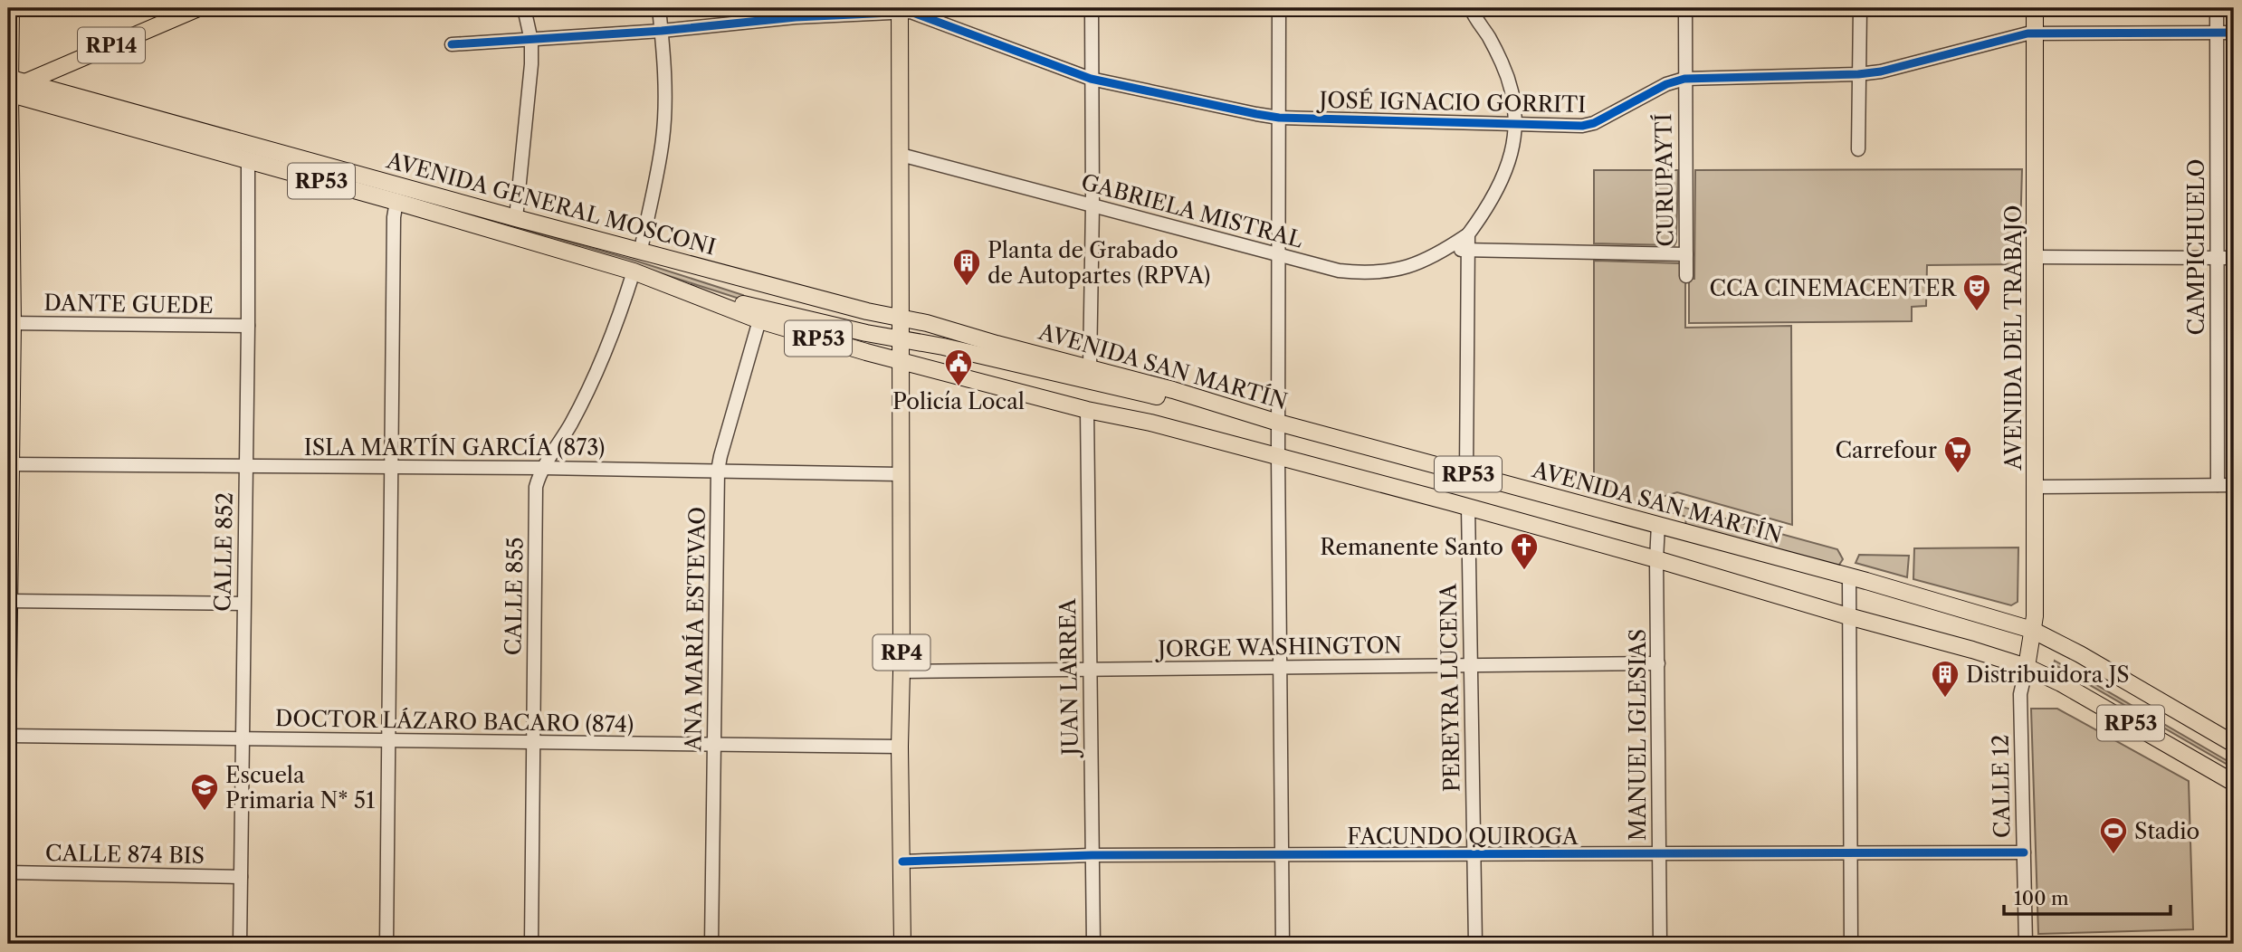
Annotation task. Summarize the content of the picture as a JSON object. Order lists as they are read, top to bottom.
{
  "streets": {
    "main road": [
      "RP14",
      "RP53",
      "AVENIDA GENERAL MOSCONI",
      "AVENIDA DEL TRABAJO",
      "AVENIDA SAN MARTÍN",
      "RP4"
    ],
    "street": [
      "JOSÉ IGNACIO GORRITI",
      "CURUPAYTÍ",
      "GABRIELA MISTRAL",
      "CAMPICHUELO",
      "DANTE GUEDE",
      "ISLA MARTÍN GARCÍA (873)",
      "CALLE 852",
      "CALLE 855",
      "ANA MARÍA ESTEVAO",
      "JORGE WASHINGTON",
      "JUAN LARREA",
      "PEREYRA LUCENA",
      "DOCTOR LÁZARO BACARO (874)",
      "MANUEL IGLESIAS",
      "CALLE 12",
      "FACUNDO QUIROGA",
      "CALLE 874 BIS"
    ]
  },
  "crossings": [
    ["RP14", "AVENIDA GENERAL MOSCONI"],
    ["JOSÉ IGNACIO GORRITI", "CURUPAYTÍ"],
    ["JOSÉ IGNACIO GORRITI", "GABRIELA MISTRAL"],
    ["JOSÉ IGNACIO GORRITI", "CAMPICHUELO"],
    ["JOSÉ IGNACIO GORRITI", "AVENIDA DEL TRABAJO"],
    ["JOSÉ IGNACIO GORRITI", "RP4"],
    ["RP53", "AVENIDA GENERAL MOSCONI"],
    ["RP53", "AVENIDA DEL TRABAJO"],
    ["RP53", "AVENIDA SAN MARTÍN"],
    ["RP53", "CALLE 855"],
    ["RP53", "RP4"],
    ["RP53", "JUAN LARREA"],
    ["RP53", "PEREYRA LUCENA"],
    ["RP53", "MANUEL IGLESIAS"],
    ["RP53", "CALLE 12"],
    ["AVENIDA GENERAL MOSCONI", "AVENIDA SAN MARTÍN"],
    ["AVENIDA GENERAL MOSCONI", "CALLE 852"],
    ["AVENIDA GENERAL MOSCONI", "CALLE 855"],
    ["AVENIDA GENERAL MOSCONI", "ANA MARÍA ESTEVAO"],
    ["AVENIDA GENERAL MOSCONI", "RP4"],
    ["GABRIELA MISTRAL", "RP4"],
    ["DANTE GUEDE", "CALLE 852"],
    ["AVENIDA DEL TRABAJO", "AVENIDA SAN MARTÍN"],
    ["AVENIDA DEL TRABAJO", "CALLE 12"],
    ["AVENIDA SAN MARTÍN", "RP4"],
    ["AVENIDA SAN MARTÍN", "MANUEL IGLESIAS"],
    ["ISLA MARTÍN GARCÍA (873)", "CALLE 852"],
    ["ISLA MARTÍN GARCÍA (873)", "CALLE 855"],
    ["ISLA MARTÍN GARCÍA (873)", "ANA MARÍA ESTEVAO"],
    ["ISLA MARTÍN GARCÍA (873)", "RP4"],
    ["CALLE 852", "DOCTOR LÁZARO BACARO (874)"],
    ["CALLE 852", "CALLE 874 BIS"],
    ["CALLE 855", "DOCTOR LÁZARO BACARO (874)"],
    ["ANA MARÍA ESTEVAO", "DOCTOR LÁZARO BACARO (874)"],
    ["JORGE WASHINGTON", "RP4"],
    ["JORGE WASHINGTON", "JUAN LARREA"],
    ["JORGE WASHINGTON", "PEREYRA LUCENA"],
    ["JORGE WASHINGTON", "MANUEL IGLESIAS"],
    ["RP4", "DOCTOR LÁZARO BACARO (874)"],
    ["RP4", "FACUNDO QUIROGA"],
    ["JUAN LARREA", "FACUNDO QUIROGA"],
    ["PEREYRA LUCENA", "FACUNDO QUIROGA"],
    ["MANUEL IGLESIAS", "FACUNDO QUIROGA"],
    ["CALLE 12", "FACUNDO QUIROGA"]
  ],
  "places": {
    "building": ["Planta de Grabado de Autopartes (RPVA)", "Distribuidora JS"],
    "theatre": ["CCA CINEMACENTER"],
    "public building": ["Policía Local"],
    "supermarket": ["Carrefour"],
    "church": ["Remanente Santo"],
    "school or university": ["Escuela Primaria N* 51"],
    "sports": ["Stadio"]
  },
  "scale_bar": "100 m"
}
